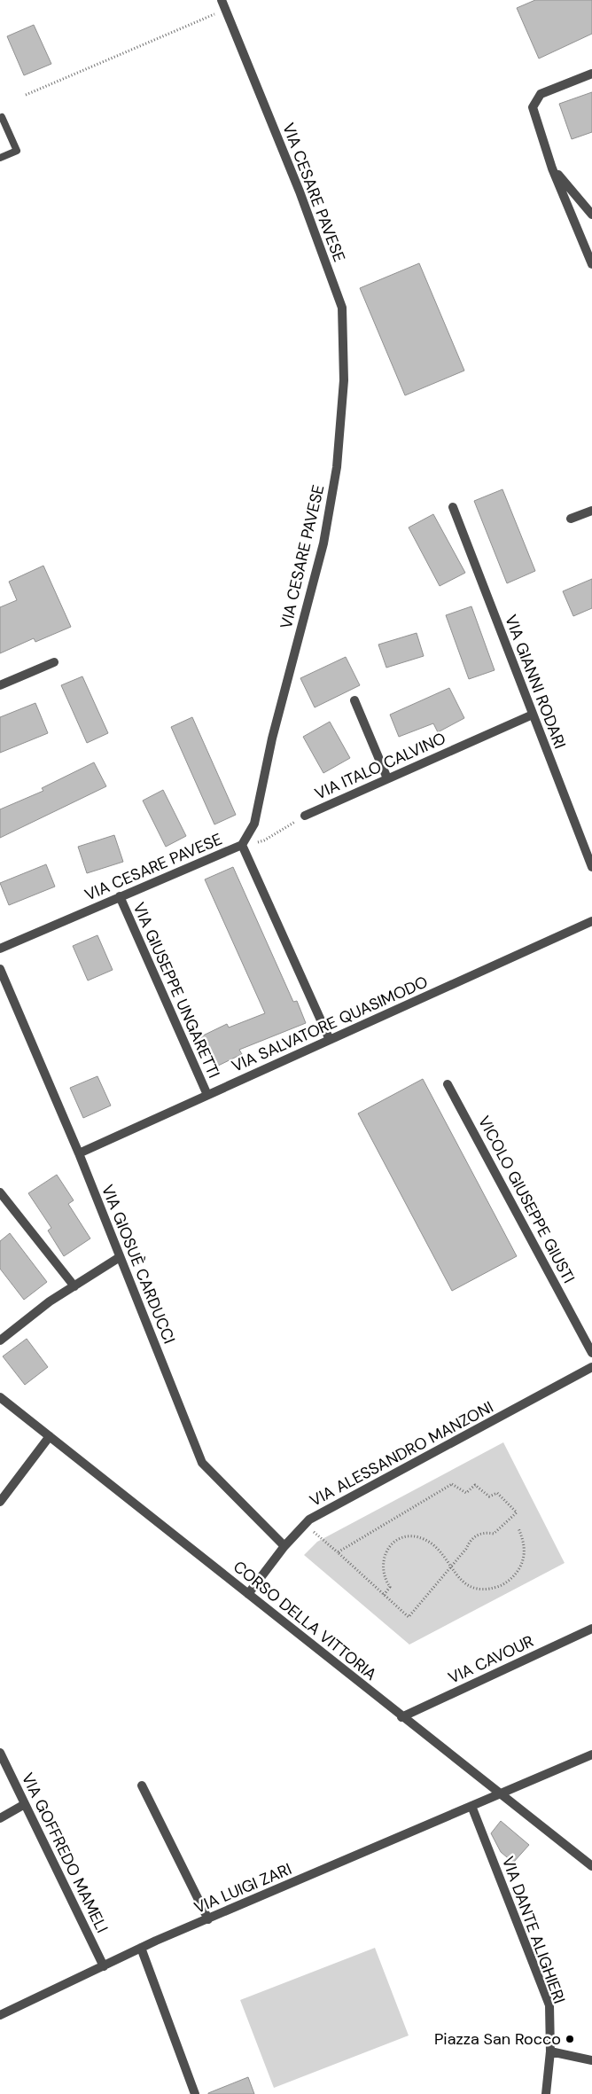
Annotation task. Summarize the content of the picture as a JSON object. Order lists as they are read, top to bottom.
{
  "streets": {
    "street": [
      "VIA CESARE PAVESE",
      "VIA GIANNI RODARI",
      "VIA ITALO CALVINO",
      "VIA GIUSEPPE UNGARETTI",
      "VIA SALVATORE QUASIMODO",
      "VICOLO GIUSEPPE GIUSTI",
      "VIA GIOSUÈ CARDUCCI",
      "VIA ALESSANDRO MANZONI",
      "CORSO DELLA VITTORIA",
      "VIA CAVOUR",
      "VIA GOFFREDO MAMELI",
      "VIA LUIGI ZARI",
      "VIA DANTE ALIGHIERI"
    ]
  },
  "crossings": [
    ["VIA CESARE PAVESE", "VIA ITALO CALVINO"],
    ["VIA CESARE PAVESE", "VIA GIUSEPPE UNGARETTI"],
    ["VIA GIANNI RODARI", "VIA ITALO CALVINO"],
    ["VIA GIUSEPPE UNGARETTI", "VIA SALVATORE QUASIMODO"],
    ["VIA SALVATORE QUASIMODO", "VIA GIOSUÈ CARDUCCI"],
    ["VIA GIOSUÈ CARDUCCI", "VIA ALESSANDRO MANZONI"],
    ["VIA ALESSANDRO MANZONI", "CORSO DELLA VITTORIA"],
    ["CORSO DELLA VITTORIA", "VIA CAVOUR"],
    ["CORSO DELLA VITTORIA", "VIA LUIGI ZARI"],
    ["VIA GOFFREDO MAMELI", "VIA LUIGI ZARI"],
    ["VIA LUIGI ZARI", "VIA DANTE ALIGHIERI"]
  ],
  "places": ["Piazza San Rocco"]
}
